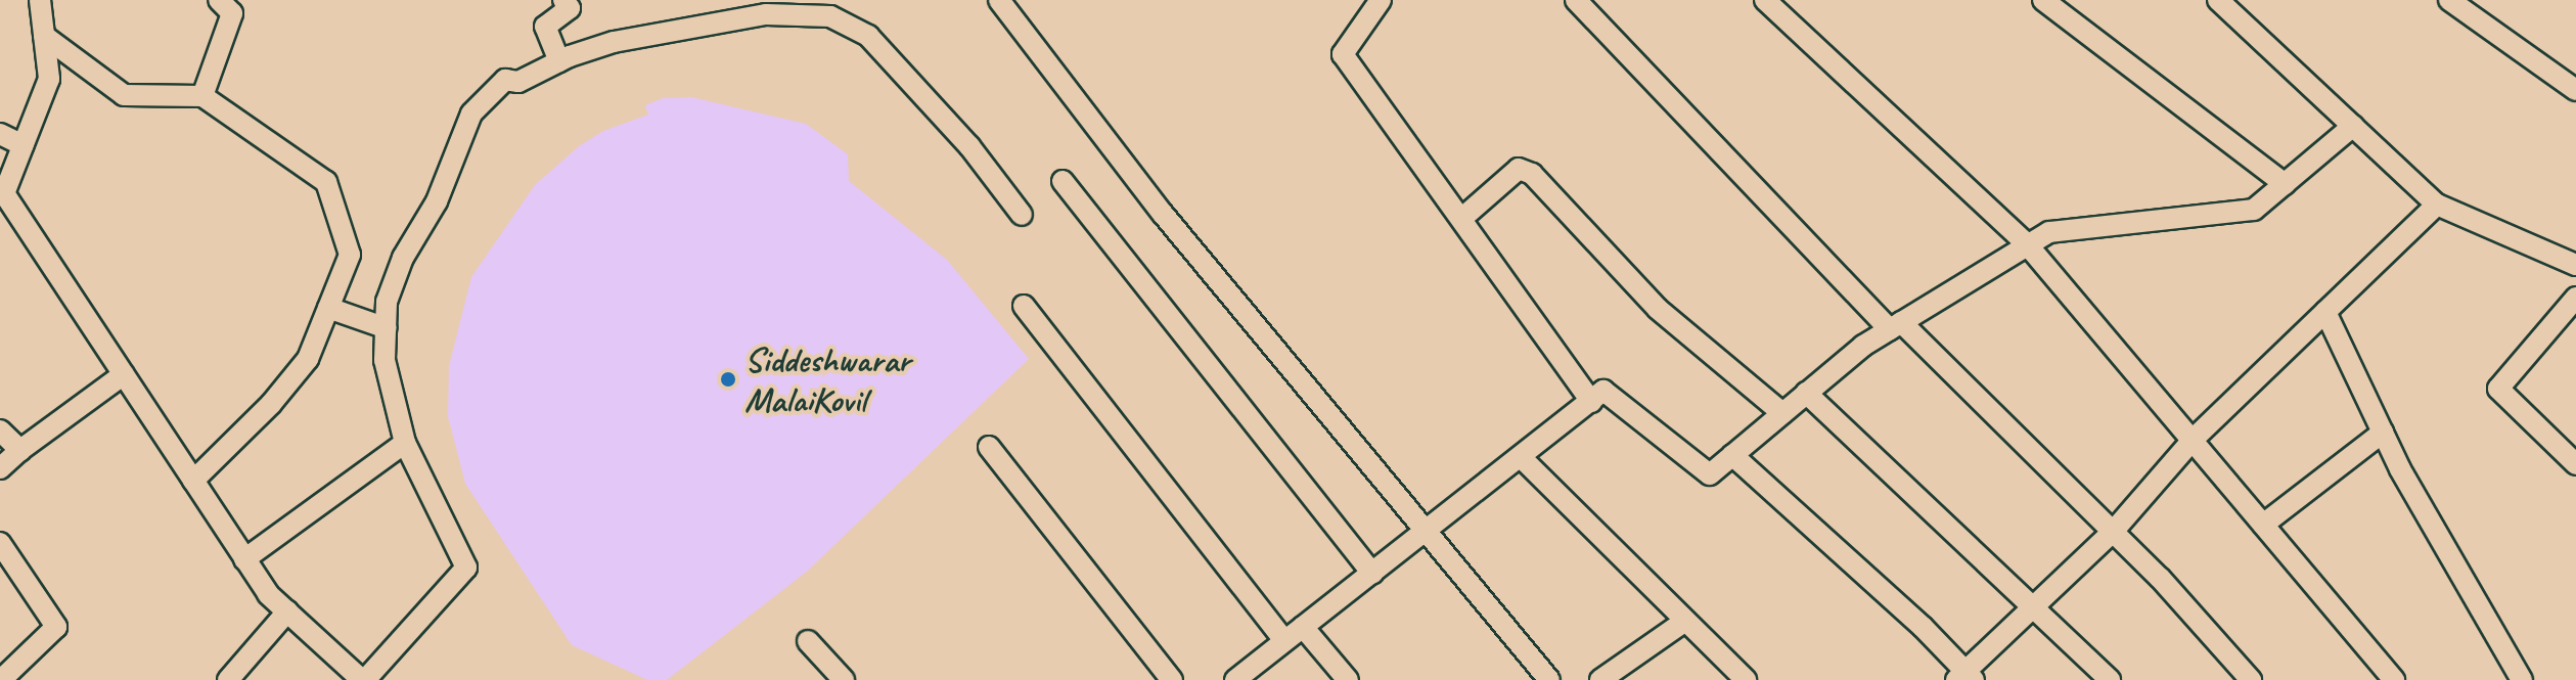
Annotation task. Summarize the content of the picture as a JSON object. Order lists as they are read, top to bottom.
{
  "places": ["Siddeshwarar MalaiKovil"]
}
